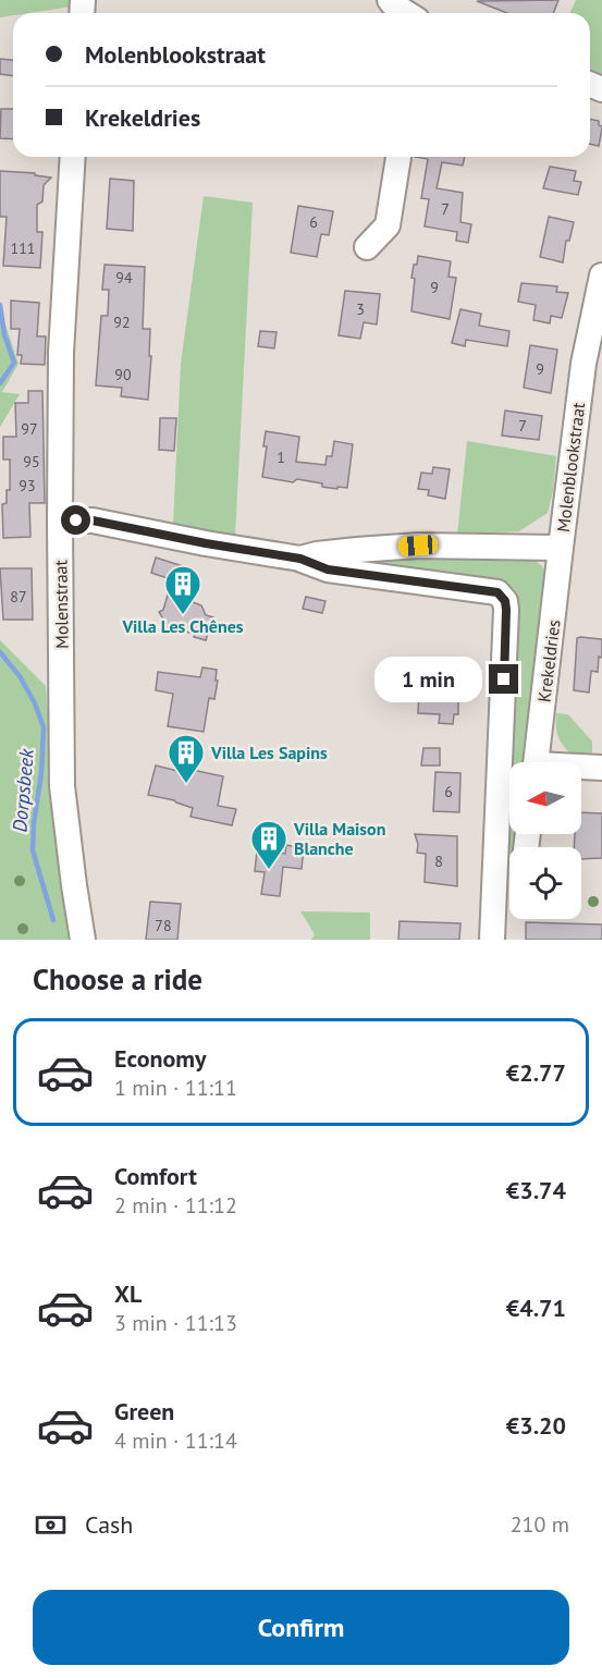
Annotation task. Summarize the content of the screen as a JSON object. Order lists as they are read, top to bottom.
{
  "streets": {
    "street": ["Molenblookstraat", "Molenstraat", "Krekeldries"]
  },
  "crossings": [
    ["Molenblookstraat", "Molenstraat"],
    ["Molenblookstraat", "Krekeldries"]
  ],
  "water": ["Dorpsbeek"],
  "places": {
    "building": ["Villa Les Chênes", "Villa Les Sapins", "Villa Maison Blanche"]
  },
  "house_numbers": [
    "7",
    "6",
    "111",
    "94",
    "9",
    "3",
    "92",
    "9",
    "90",
    "7",
    "97",
    "1",
    "95",
    "93",
    "87",
    "6",
    "8",
    "78"
  ],
  "north": "left",
  "page": {
    "banner": ["Molenblookstraat", "Krekeldries"],
    "bubble": "1 min",
    "heading": "Choose a ride",
    "list": [
      {
        "name": "Economy",
        "note": "1 min · 11:11",
        "value": "€2.77"
      },
      {
        "name": "Comfort",
        "note": "2 min · 11:12",
        "value": "€3.74"
      },
      {
        "name": "XL",
        "note": "3 min · 11:13",
        "value": "€4.71"
      },
      {
        "name": "Green",
        "note": "4 min · 11:14",
        "value": "€3.20"
      }
    ],
    "pay": ["Cash", "210 m"],
    "buttons": "Confirm"
  }
}
